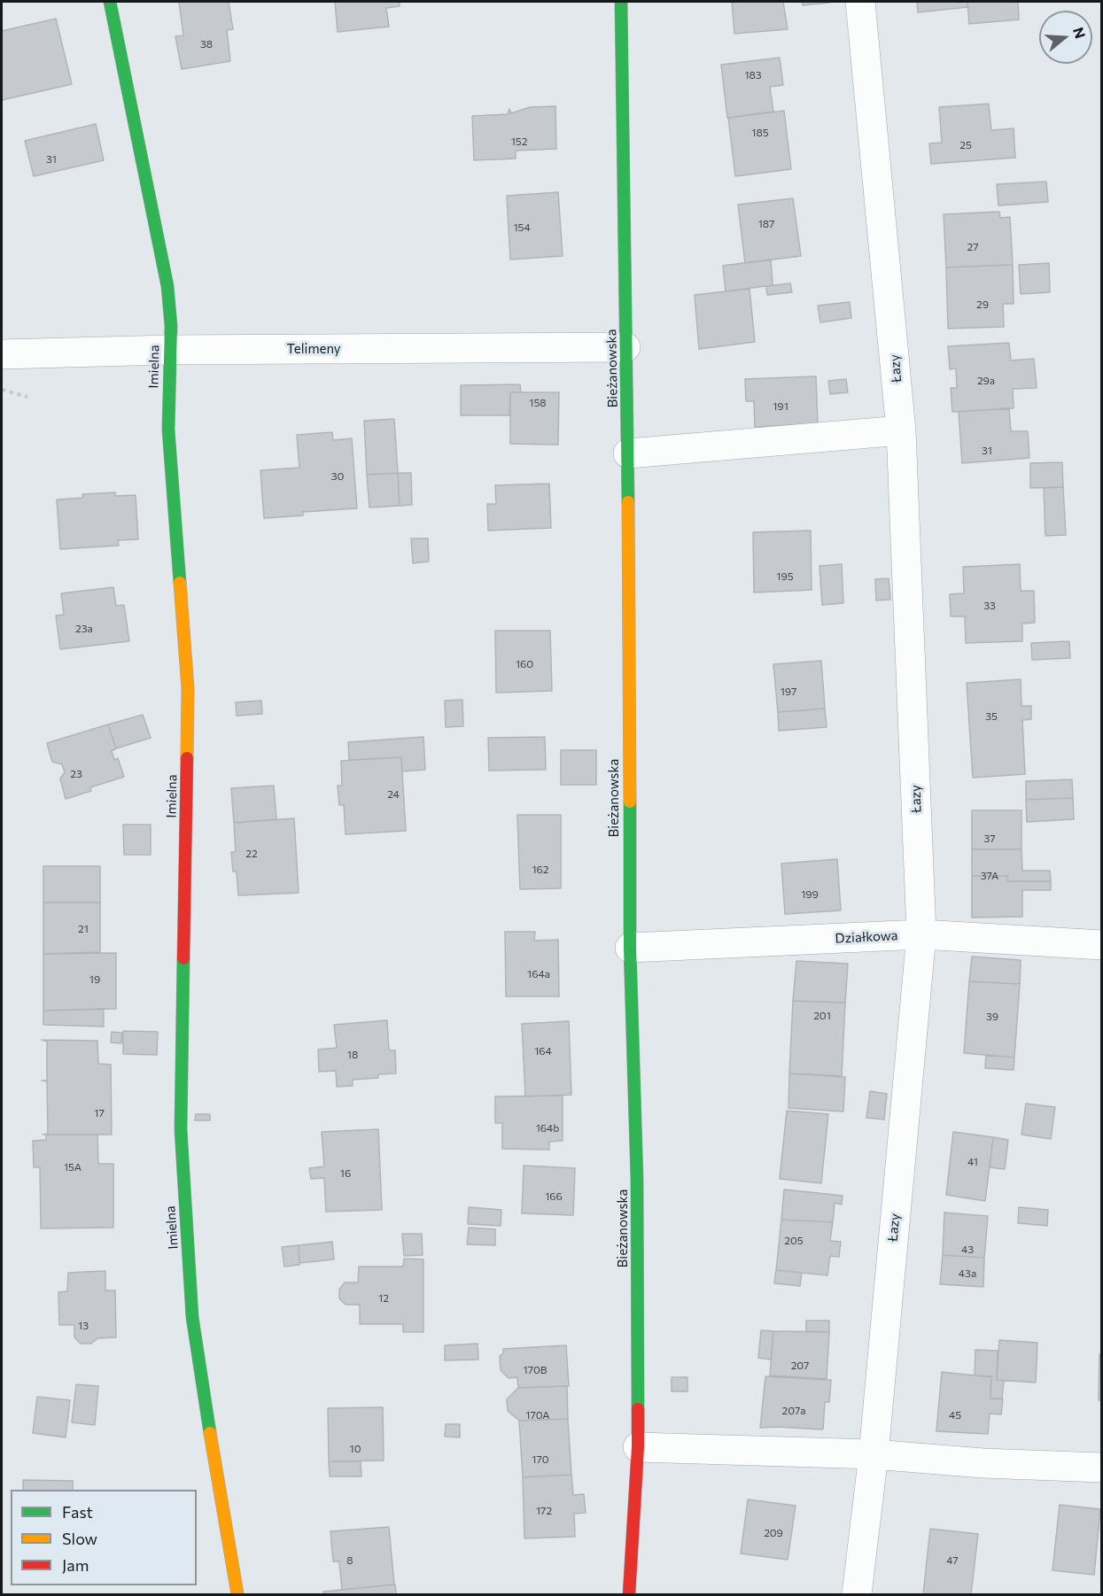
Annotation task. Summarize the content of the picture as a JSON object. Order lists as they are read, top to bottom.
{
  "streets": {
    "street": [
      "Telimeny",
      "Imielna",
      "Bieżanowska",
      "Łazy",
      "Działkowa"
    ]
  },
  "crossings": [
    ["Telimeny", "Imielna"],
    ["Telimeny", "Bieżanowska"],
    ["Bieżanowska", "Działkowa"],
    ["Łazy", "Działkowa"]
  ],
  "house_numbers": [
    "38",
    "183",
    "185",
    "152",
    "25",
    "31",
    "187",
    "154",
    "27",
    "29",
    "29a",
    "158",
    "191",
    "31",
    "30",
    "195",
    "33",
    "23a",
    "160",
    "197",
    "35",
    "23",
    "24",
    "37",
    "22",
    "162",
    "37A",
    "199",
    "21",
    "164a",
    "19",
    "201",
    "39",
    "164",
    "18",
    "17",
    "164b",
    "41",
    "15A",
    "16",
    "166",
    "205",
    "43",
    "43a",
    "12",
    "13",
    "207",
    "170B",
    "207a",
    "170A",
    "45",
    "10",
    "170",
    "172",
    "209",
    "8",
    "47"
  ],
  "legend": ["Fast", "Slow", "Jam"],
  "north": "right"
}
